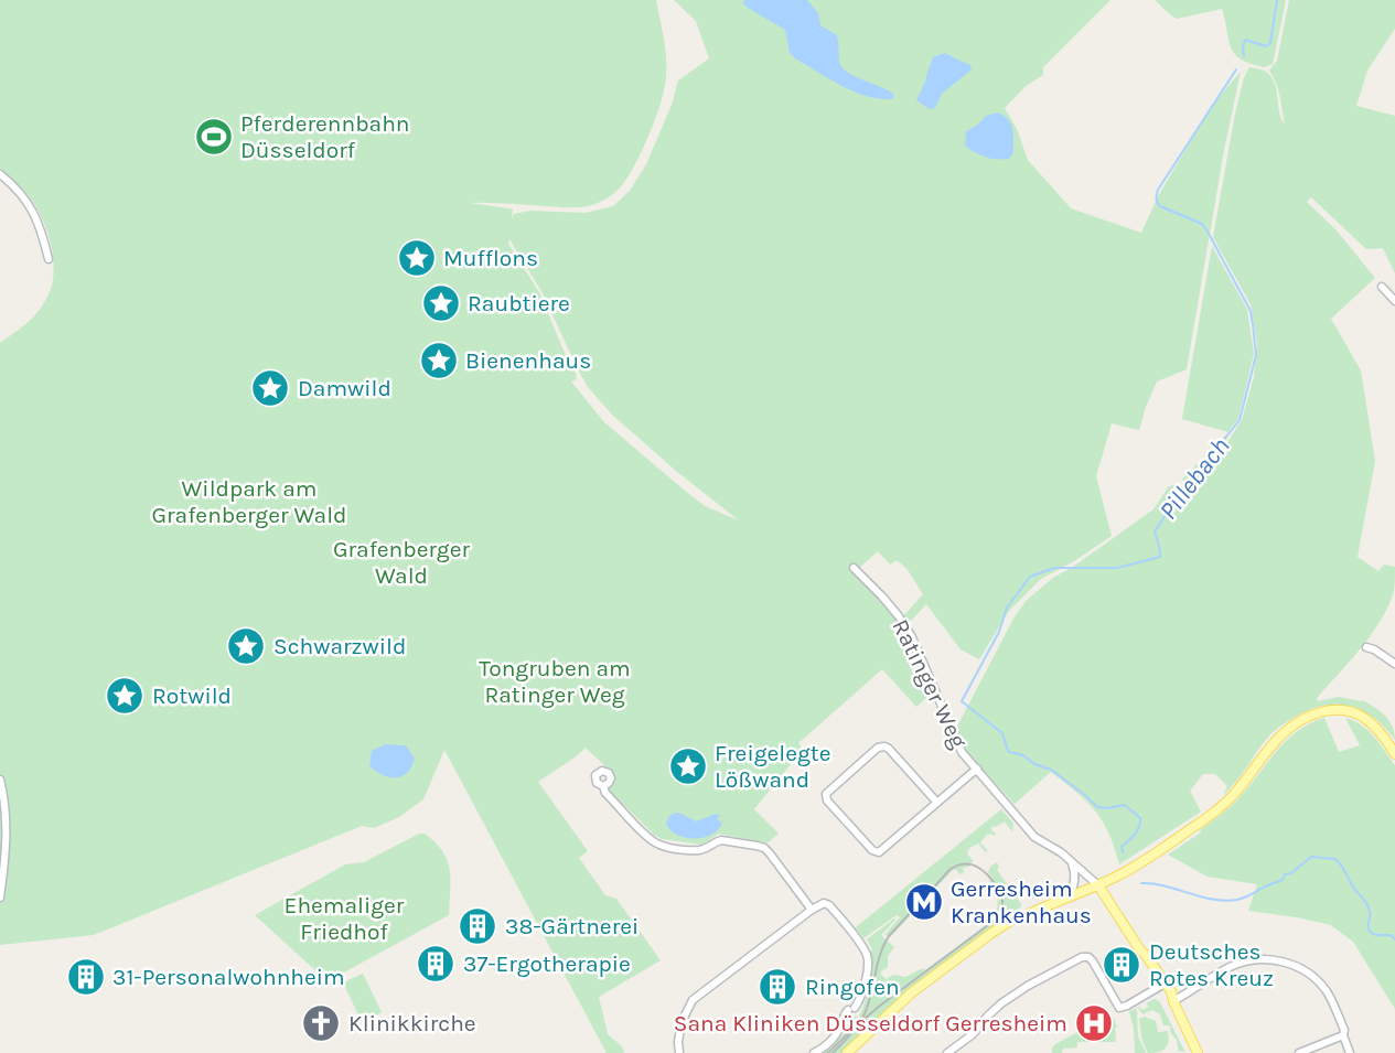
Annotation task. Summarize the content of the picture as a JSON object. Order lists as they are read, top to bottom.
{
  "streets": {
    "street": ["Ratinger Weg"]
  },
  "water": ["Pillebach"],
  "parks": [
    "Wildpark am Grafenberger Wald",
    "Grafenberger Wald",
    "Tongruben am Ratinger Weg",
    "Ehemaliger Friedhof"
  ],
  "places": {
    "sports": ["Pferderennbahn Düsseldorf"],
    "place": [
      "Mufflons",
      "Raubtiere",
      "Bienenhaus",
      "Damwild",
      "Schwarzwild",
      "Rotwild",
      "Freigelegte Lößwand"
    ],
    "metro station": ["Gerresheim Krankenhaus"],
    "building": [
      "38-Gärtnerei",
      "37-Ergotherapie",
      "Deutsches Rotes Kreuz",
      "31-Personalwohnheim",
      "Ringofen"
    ],
    "church": ["Klinikkirche"],
    "hospital": ["Sana Kliniken Düsseldorf Gerresheim"]
  }
}
